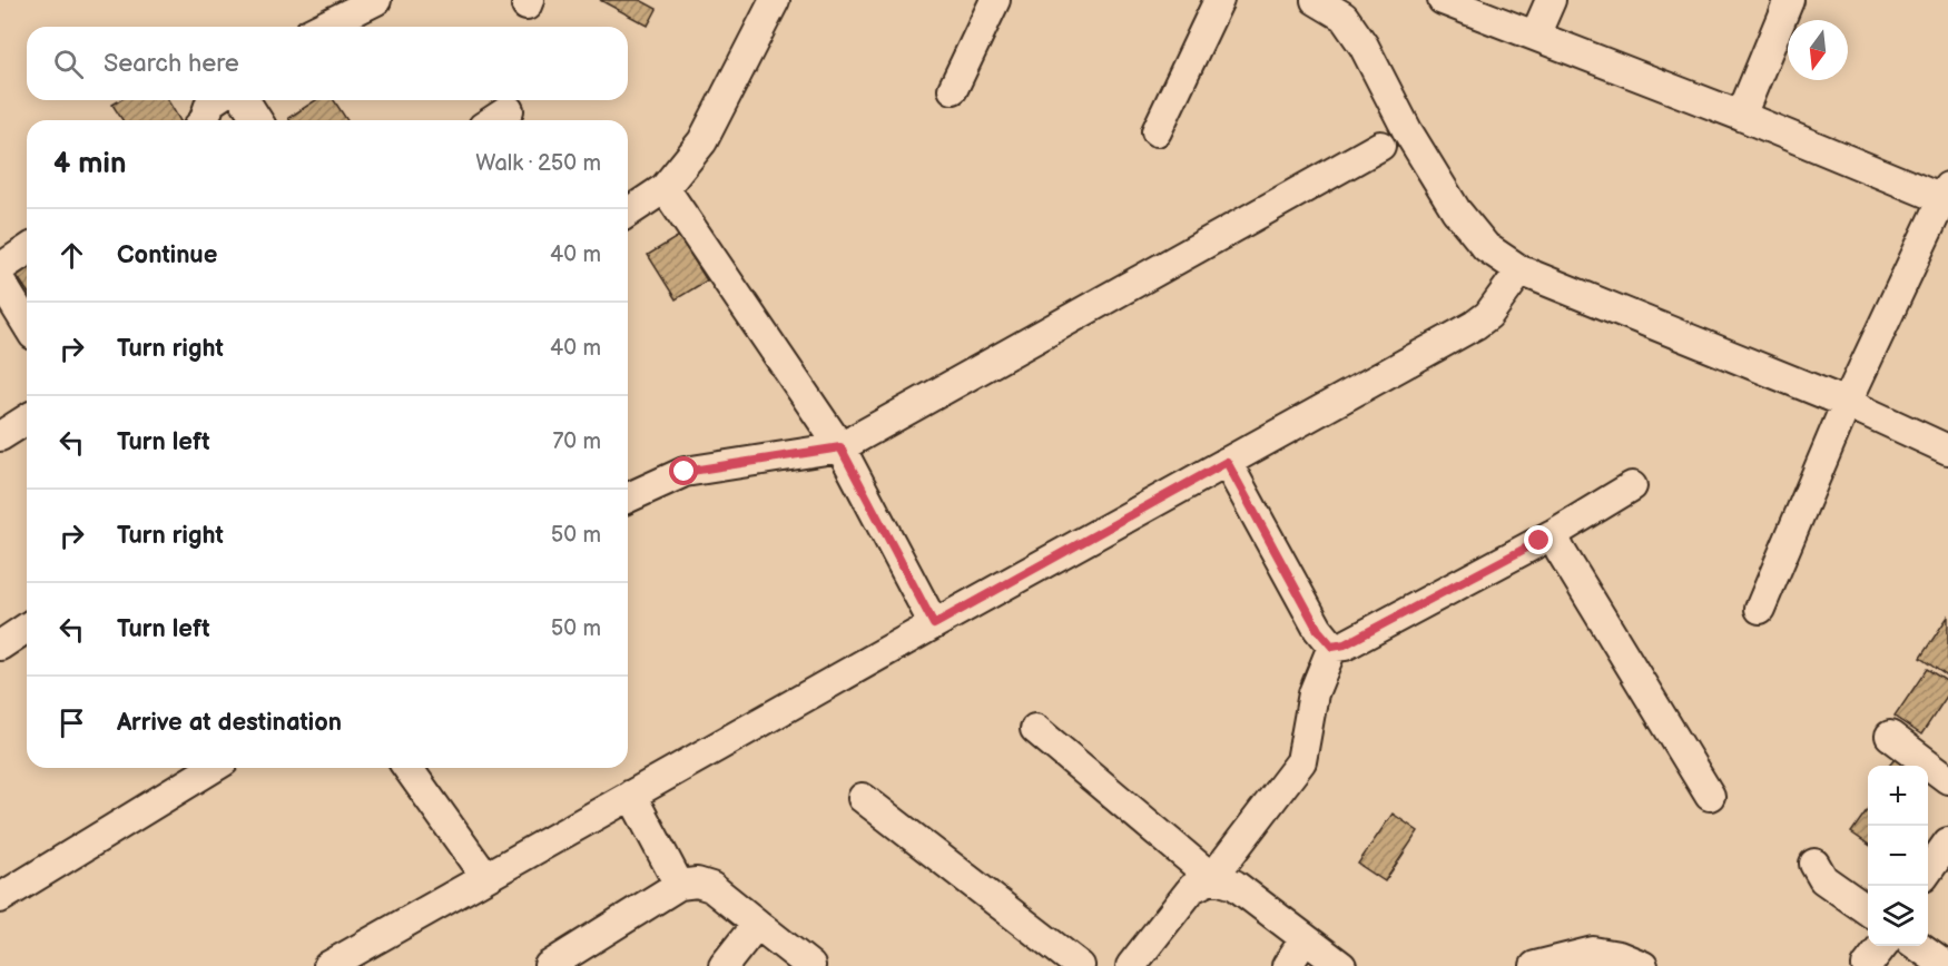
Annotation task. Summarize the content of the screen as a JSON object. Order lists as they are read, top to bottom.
{
  "north": "bottom",
  "page": {
    "search": "Search here",
    "heading": ["4 min", "Walk · 250 m"],
    "list": [
      ["Continue", "40 m"],
      ["Turn right", "40 m"],
      ["Turn left", "70 m"],
      ["Turn right", "50 m"],
      ["Turn left", "50 m"],
      "Arrive at destination"
    ],
    "map_buttons": ["+", "−"]
  }
}
